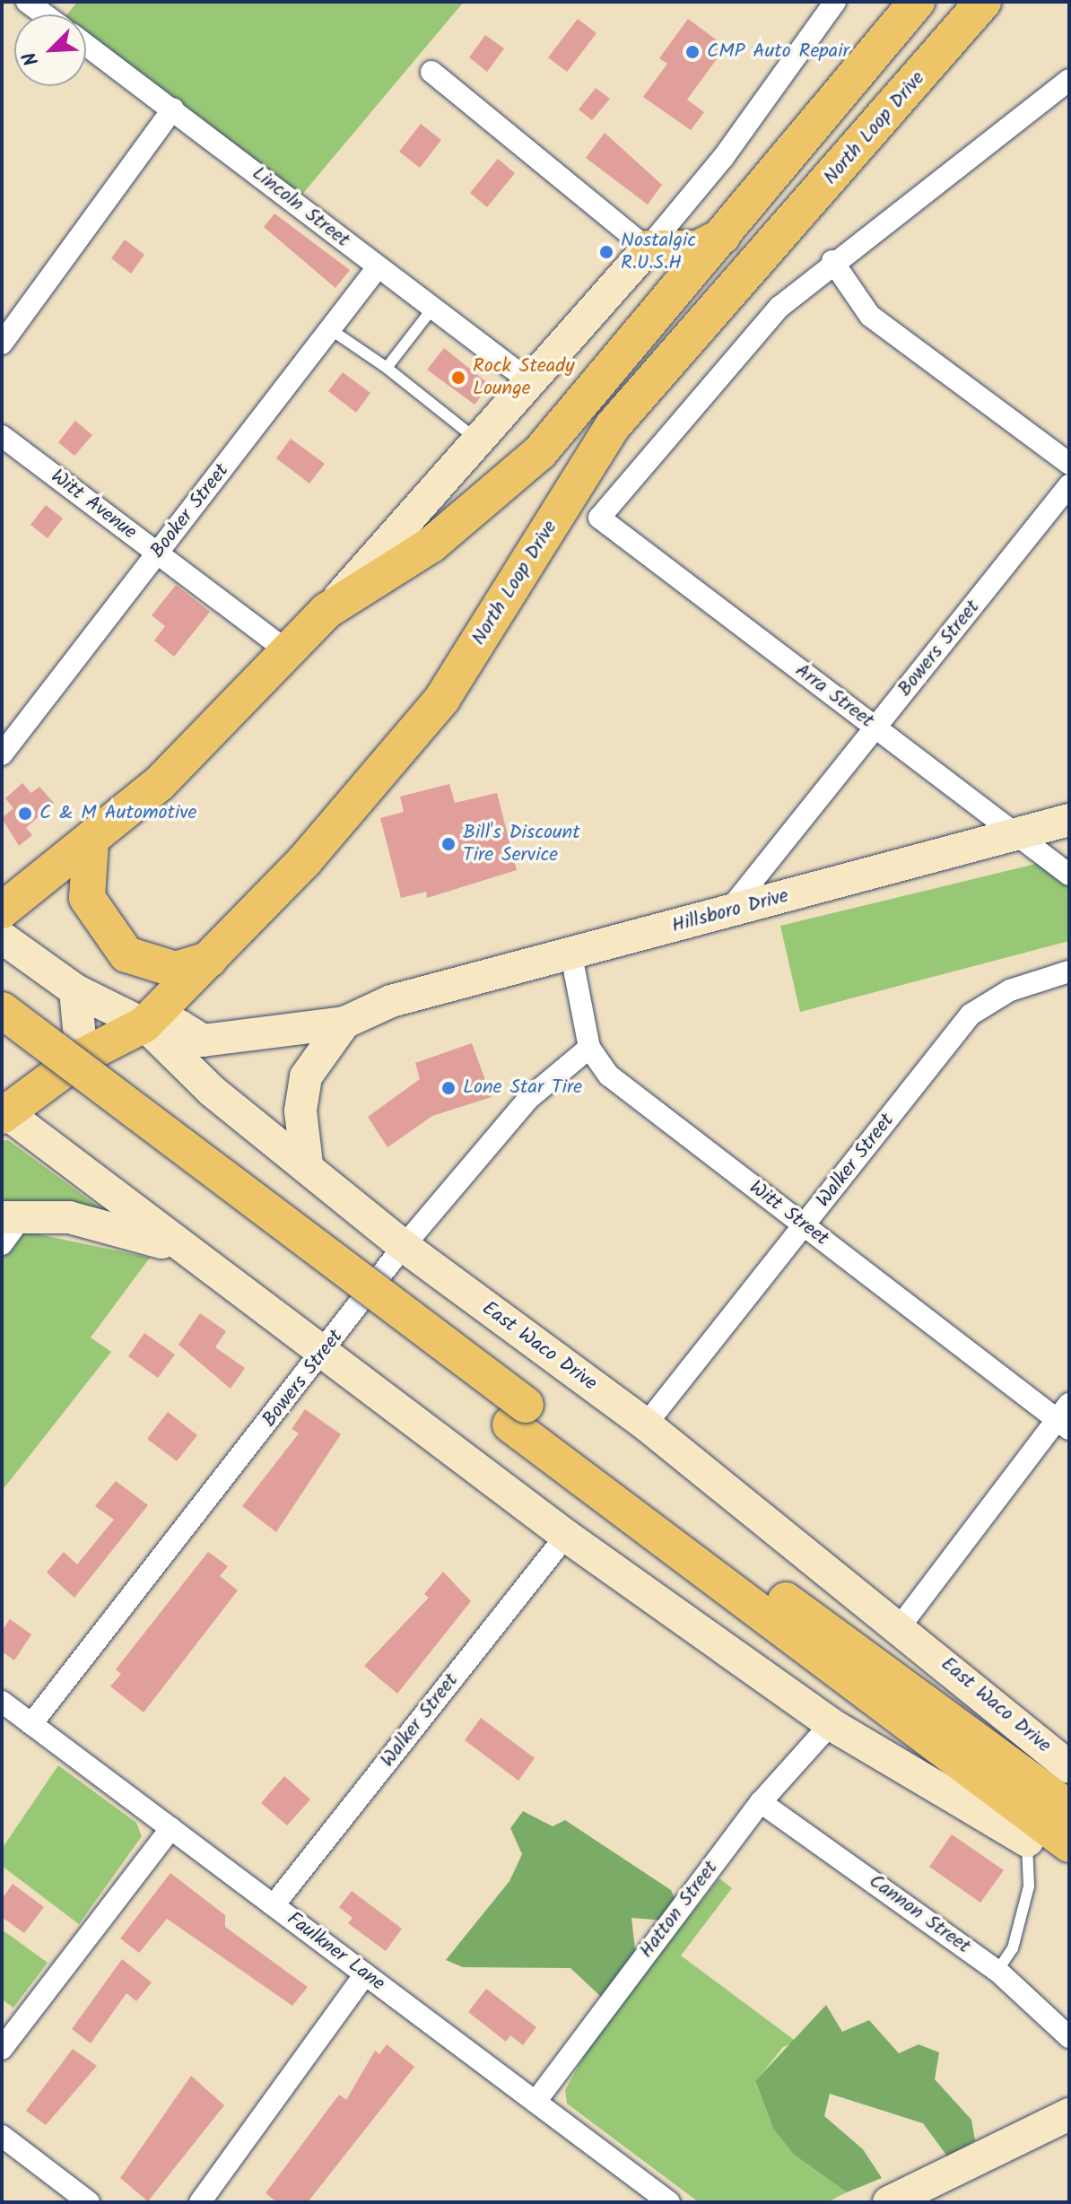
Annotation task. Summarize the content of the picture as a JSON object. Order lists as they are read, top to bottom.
{
  "streets": {
    "main road": ["North Loop Drive", "Hillsboro Drive", "East Waco Drive"],
    "street": [
      "Lincoln Street",
      "Witt Avenue",
      "Booker Street",
      "Bowers Street",
      "Arra Street",
      "Walker Street",
      "Witt Street",
      "Hatton Street",
      "Cannon Street",
      "Faulkner Lane"
    ]
  },
  "crossings": [
    ["North Loop Drive", "Hillsboro Drive"],
    ["North Loop Drive", "East Waco Drive"],
    ["Lincoln Street", "Booker Street"],
    ["Witt Avenue", "Booker Street"],
    ["Bowers Street", "Arra Street"],
    ["Bowers Street", "Hillsboro Drive"],
    ["Bowers Street", "Witt Street"],
    ["Bowers Street", "East Waco Drive"],
    ["Bowers Street", "Faulkner Lane"],
    ["Arra Street", "Hillsboro Drive"],
    ["Hillsboro Drive", "Witt Street"],
    ["Hillsboro Drive", "East Waco Drive"],
    ["Walker Street", "Witt Street"],
    ["Walker Street", "East Waco Drive"],
    ["Walker Street", "Faulkner Lane"],
    ["Hatton Street", "Cannon Street"],
    ["Hatton Street", "Faulkner Lane"]
  ],
  "places": [
    "CMP Auto Repair",
    "Nostalgic R.U.S.H",
    "Rock Steady Lounge",
    "C & M Automotive",
    "Bill's Discount Tire Service",
    "Lone Star Tire"
  ],
  "north": "bottom left"
}
